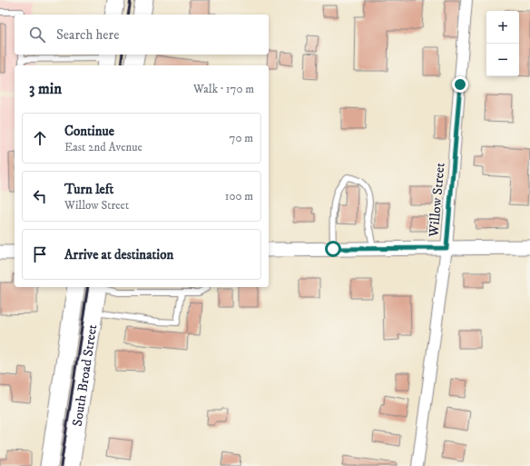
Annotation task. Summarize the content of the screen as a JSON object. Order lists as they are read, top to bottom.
{
  "streets": {
    "main road": ["South Broad Street"],
    "street": ["Willow Street"]
  },
  "page": {
    "map_buttons": ["+", "−"],
    "search": "Search here",
    "heading": ["3 min", "Walk · 170 m"],
    "list": [
      ["Continue", "East 2nd Avenue", "70 m"],
      ["Turn left", "Willow Street", "100 m"],
      "Arrive at destination"
    ]
  }
}
